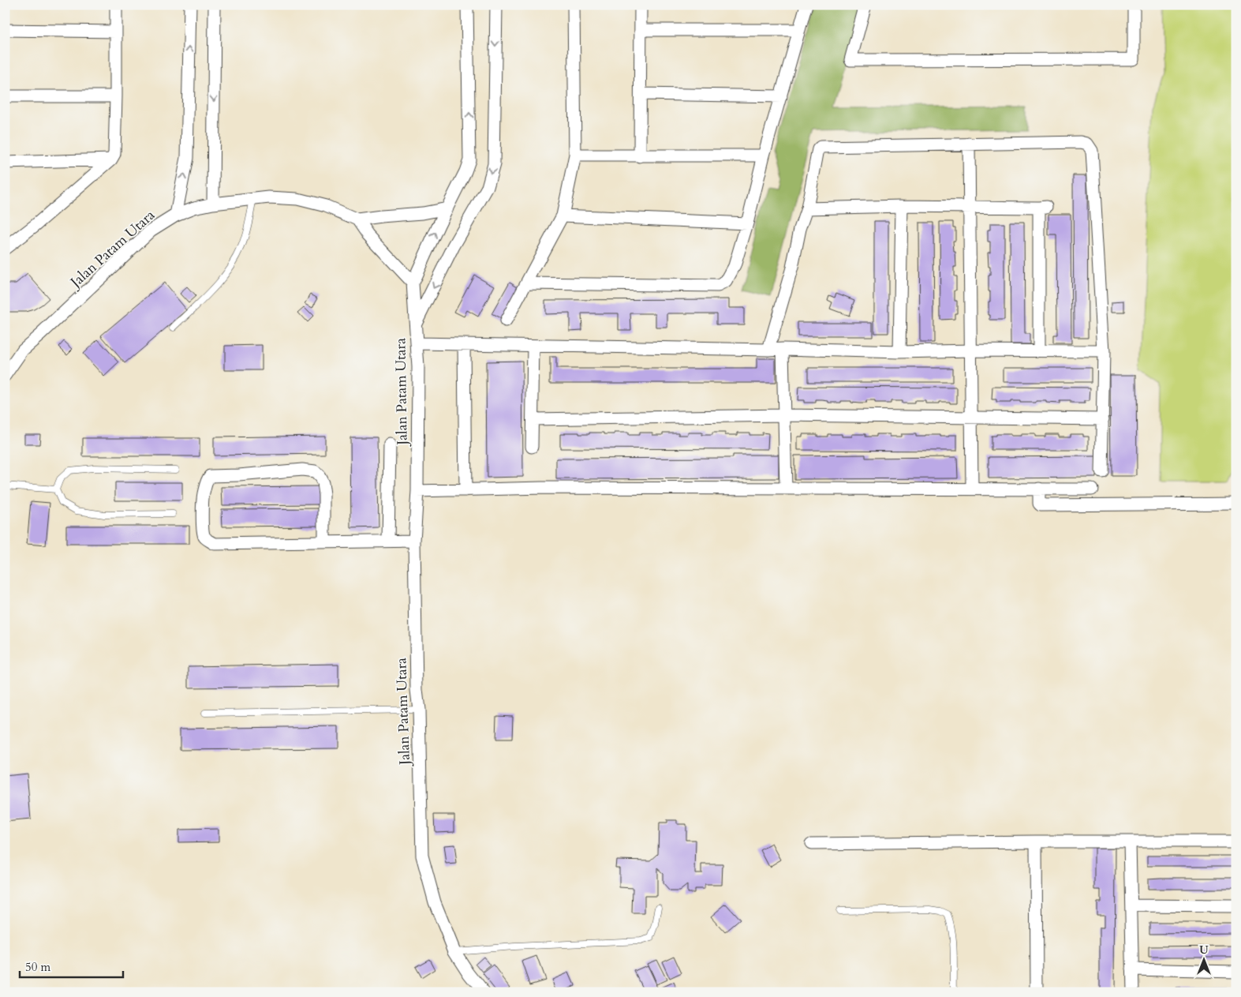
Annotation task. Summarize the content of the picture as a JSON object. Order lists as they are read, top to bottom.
{
  "streets": {
    "street": ["Jalan Patam Utara"]
  },
  "scale_bar": "50 m",
  "north": "top"
}
